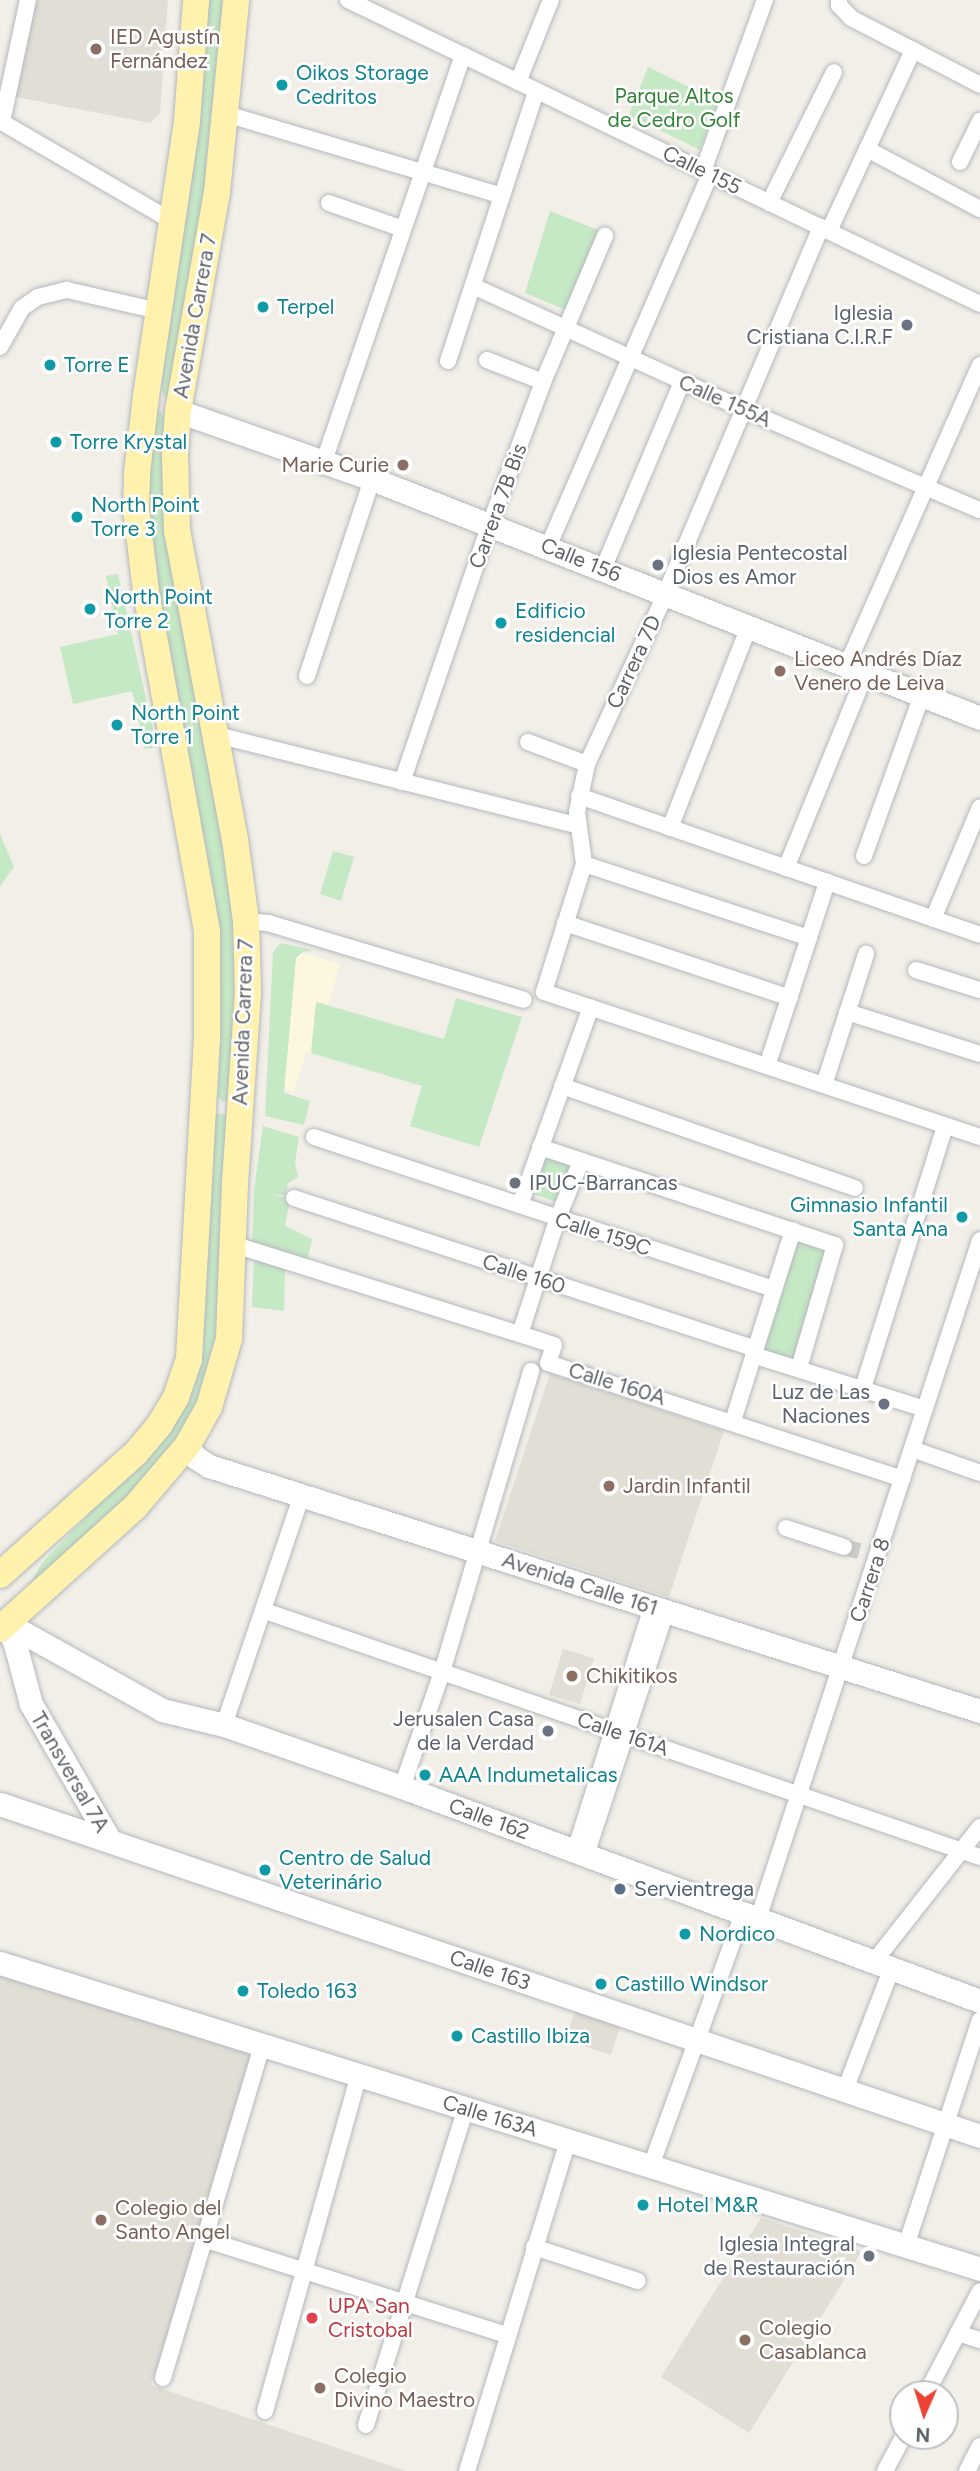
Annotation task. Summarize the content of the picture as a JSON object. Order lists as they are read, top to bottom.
{
  "streets": {
    "main road": ["Avenida Carrera 7"],
    "street": [
      "Calle 155",
      "Calle 155A",
      "Carrera 7B Bis",
      "Calle 156",
      "Carrera 7D",
      "Calle 159C",
      "Calle 160",
      "Calle 160A",
      "Carrera 8",
      "Avenida Calle 161",
      "Calle 161A",
      "Transversal 7A",
      "Calle 162",
      "Calle 163",
      "Calle 163A"
    ]
  },
  "crossings": [
    ["Calle 155", "Carrera 7D"],
    ["Avenida Carrera 7", "Calle 156"],
    ["Avenida Carrera 7", "Calle 160A"],
    ["Avenida Carrera 7", "Avenida Calle 161"],
    ["Avenida Carrera 7", "Transversal 7A"],
    ["Avenida Carrera 7", "Calle 162"],
    ["Calle 155A", "Carrera 7B Bis"],
    ["Calle 155A", "Carrera 7D"],
    ["Carrera 7B Bis", "Calle 156"],
    ["Calle 156", "Carrera 7D"],
    ["Calle 160", "Carrera 8"],
    ["Calle 160A", "Carrera 8"],
    ["Carrera 8", "Avenida Calle 161"],
    ["Carrera 8", "Calle 161A"],
    ["Carrera 8", "Calle 162"],
    ["Carrera 8", "Calle 163"],
    ["Carrera 8", "Calle 163A"],
    ["Transversal 7A", "Calle 162"],
    ["Transversal 7A", "Calle 163"]
  ],
  "parks": ["Parque Altos de Cedro Golf"],
  "places": [
    "IED Agustín Fernández",
    "Oikos Storage Cedritos",
    "Terpel",
    "Iglesia Cristiana C.I.R.F",
    "Torre E",
    "Torre Krystal",
    "Marie Curie",
    "North Point Torre 3",
    "Iglesia Pentecostal Dios es Amor",
    "North Point Torre 2",
    "Edificio residencial",
    "Liceo Andrés Díaz Venero de Leiva",
    "North Point Torre 1",
    "IPUC-Barrancas",
    "Gimnasio Infantil Santa Ana",
    "Luz de Las Naciones",
    "Jardin Infantil",
    "Chikitikos",
    "Jerusalen Casa de la Verdad",
    "AAA Indumetalicas",
    "Centro de Salud Veterinário",
    "Servientrega",
    "Nordico",
    "Castillo Windsor",
    "Toledo 163",
    "Castillo Ibiza",
    "Hotel M&R",
    "Colegio del Santo Angel",
    "Iglesia Integral de Restauración",
    "UPA San Cristobal",
    "Colegio Casablanca",
    "Colegio Divino Maestro"
  ],
  "north": "bottom"
}
